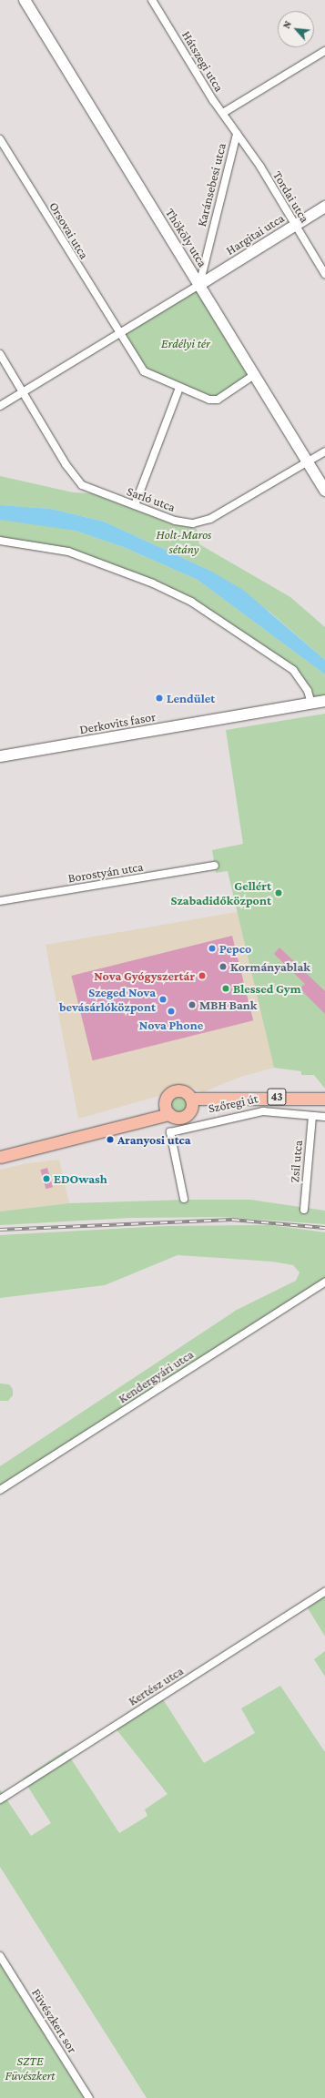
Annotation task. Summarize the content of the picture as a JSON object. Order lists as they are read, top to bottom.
{
  "streets": {
    "main road": ["43", "Szőregi út"],
    "street": [
      "Hátszegi utca",
      "Karánsebesi utca",
      "Tordai utca",
      "Orsovai utca",
      "Hargitai utca",
      "Thököly utca",
      "Sarló utca",
      "Derkovits fasor",
      "Borostyán utca",
      "Zsil utca",
      "Kendergyári utca",
      "Kertész utca",
      "Füvészkert sor"
    ]
  },
  "crossings": [
    ["Hátszegi utca", "Karánsebesi utca"],
    ["Hátszegi utca", "Tordai utca"],
    ["Karánsebesi utca", "Tordai utca"],
    ["Karánsebesi utca", "Hargitai utca"],
    ["Karánsebesi utca", "Thököly utca"],
    ["Tordai utca", "Hargitai utca"],
    ["Hargitai utca", "Thököly utca"],
    ["Thököly utca", "Sarló utca"],
    ["Szőregi út", "Zsil utca"]
  ],
  "parks": ["Erdélyi tér", "Holt-Maros sétány", "SZTE Füvészkert"],
  "places": [
    "Lendület",
    "Gellért Szabadidőközpont",
    "Pepco",
    "Kormányablak",
    "Nova Gyógyszertár",
    "Blessed Gym",
    "Szeged Nova bevásárlóközpont",
    "MBH Bank",
    "Nova Phone",
    "Aranyosi utca",
    "EDOwash"
  ],
  "north": "top left"
}
